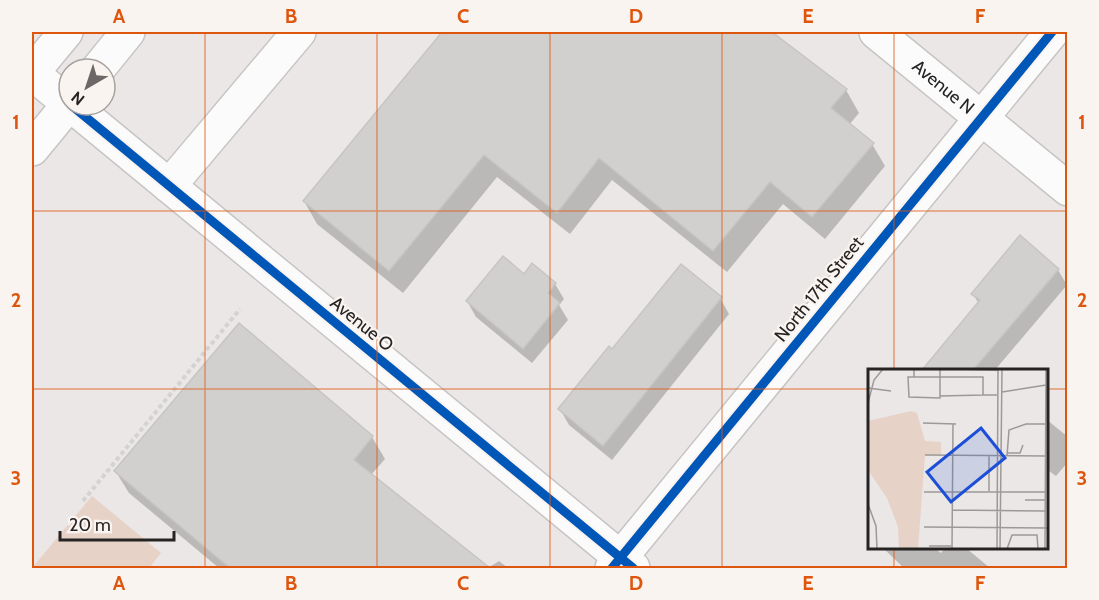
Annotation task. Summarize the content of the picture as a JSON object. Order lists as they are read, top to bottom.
{
  "streets": {
    "street": ["Avenue N", "North 17th Street", "Avenue O"]
  },
  "crossings": [
    ["Avenue N", "North 17th Street"],
    ["North 17th Street", "Avenue O"]
  ],
  "scale_bar": "20 m",
  "north": "bottom left",
  "grid": {
    "columns": [
      "A",
      "B",
      "C",
      "D",
      "E",
      "F"
    ],
    "rows": ["1", "2", "3"]
  }
}
